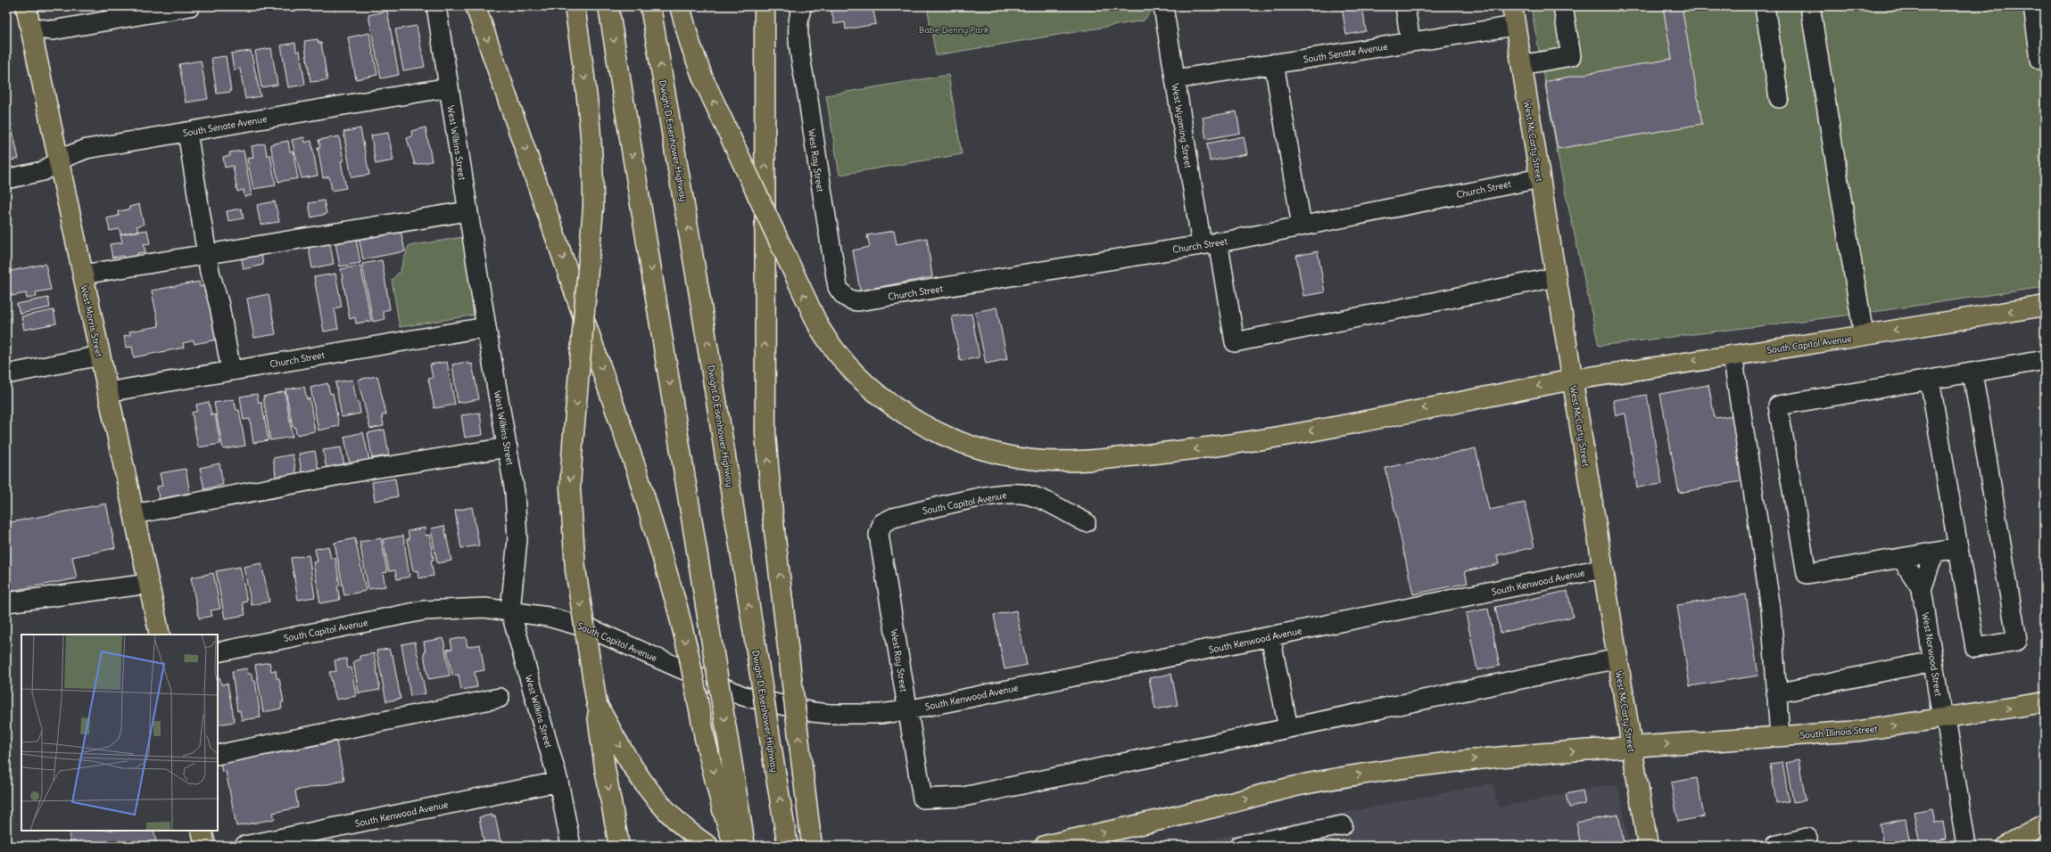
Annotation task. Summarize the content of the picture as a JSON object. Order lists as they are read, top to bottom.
{
  "streets": {
    "main road": [
      "Dwight D Eisenhower Highway",
      "West McCarty Street",
      "West Morris Street",
      "South Capitol Avenue",
      "South Illinois Street"
    ],
    "street": [
      "South Senate Avenue",
      "West Wyoming Street",
      "West Wilkins Street",
      "West Ray Street",
      "Church Street",
      "South Kenwood Avenue",
      "West Norwood Street"
    ]
  },
  "crossings": [
    ["South Senate Avenue", "West Wyoming Street"],
    ["South Senate Avenue", "West McCarty Street"],
    ["South Senate Avenue", "West Wilkins Street"],
    ["South Senate Avenue", "West Morris Street"],
    ["West Wyoming Street", "West McCarty Street"],
    ["West Wyoming Street", "Church Street"],
    ["West McCarty Street", "Church Street"],
    ["West McCarty Street", "South Capitol Avenue"],
    ["West McCarty Street", "South Kenwood Avenue"],
    ["West McCarty Street", "South Illinois Street"],
    ["West Wilkins Street", "Church Street"],
    ["West Wilkins Street", "South Capitol Avenue"],
    ["West Wilkins Street", "South Kenwood Avenue"],
    ["West Ray Street", "Church Street"],
    ["West Ray Street", "South Capitol Avenue"],
    ["West Ray Street", "South Kenwood Avenue"],
    ["Church Street", "West Morris Street"],
    ["South Capitol Avenue", "South Kenwood Avenue"],
    ["West Norwood Street", "South Illinois Street"]
  ],
  "one_way": ["South Capitol Avenue", "South Illinois Street"],
  "parks": ["Babe Denny Park"]
}
